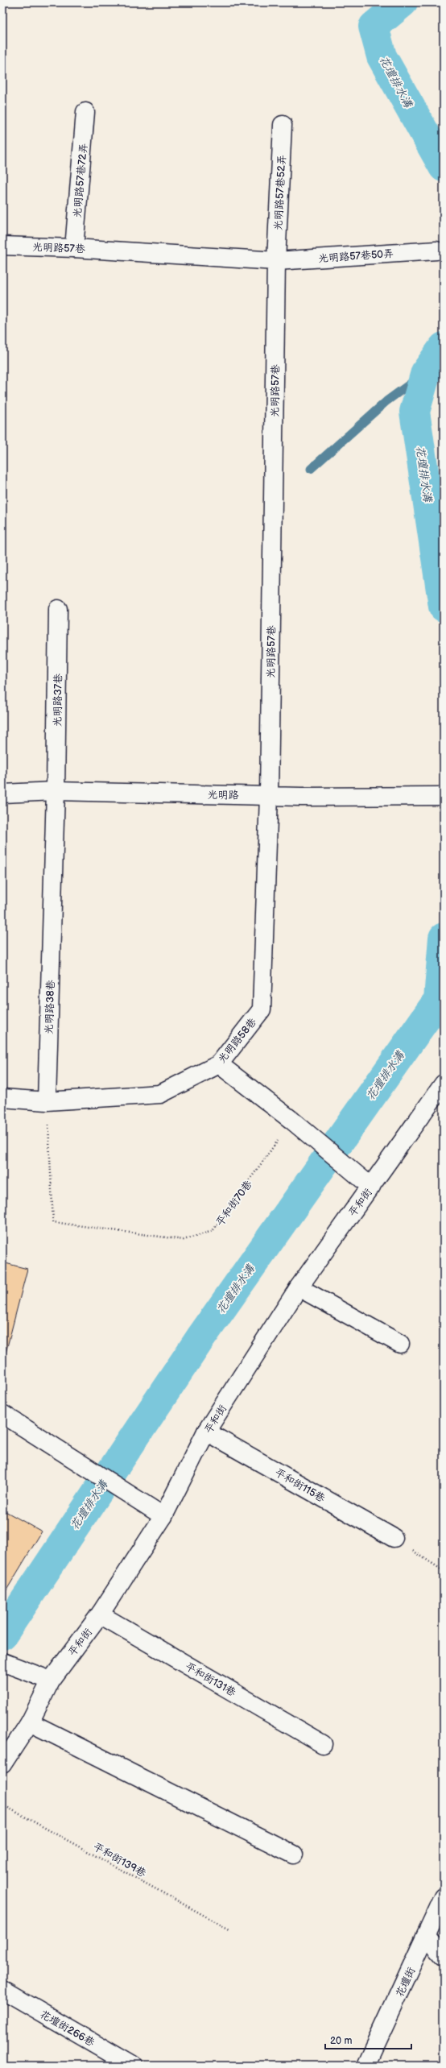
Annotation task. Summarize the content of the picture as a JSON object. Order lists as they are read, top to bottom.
{
  "streets": {
    "street": [
      "光明路57巷72弄",
      "光明路57巷52弄",
      "光明路57巷",
      "光明路57巷50弄",
      "光明路37巷",
      "光明路",
      "光明路38巷",
      "光明路58巷",
      "平和街",
      "平和街115巷",
      "平和街131巷",
      "花壇街",
      "花壇街266巷"
    ],
    "path": ["平和街70巷", "平和街139巷"]
  },
  "crossings": [
    ["光明路57巷72弄", "光明路57巷"],
    ["光明路57巷52弄", "光明路57巷"],
    ["光明路57巷52弄", "光明路57巷50弄"],
    ["光明路57巷", "光明路57巷50弄"],
    ["光明路57巷", "光明路"],
    ["光明路57巷", "光明路58巷"],
    ["光明路37巷", "光明路"],
    ["光明路37巷", "光明路38巷"],
    ["光明路", "光明路38巷"],
    ["光明路", "光明路58巷"],
    ["光明路38巷", "光明路58巷"],
    ["光明路38巷", "平和街70巷"],
    ["光明路58巷", "平和街70巷"],
    ["平和街", "平和街115巷"],
    ["平和街", "平和街131巷"]
  ],
  "water": ["花壇排水溝"],
  "scale_bar": "20 m"
}
